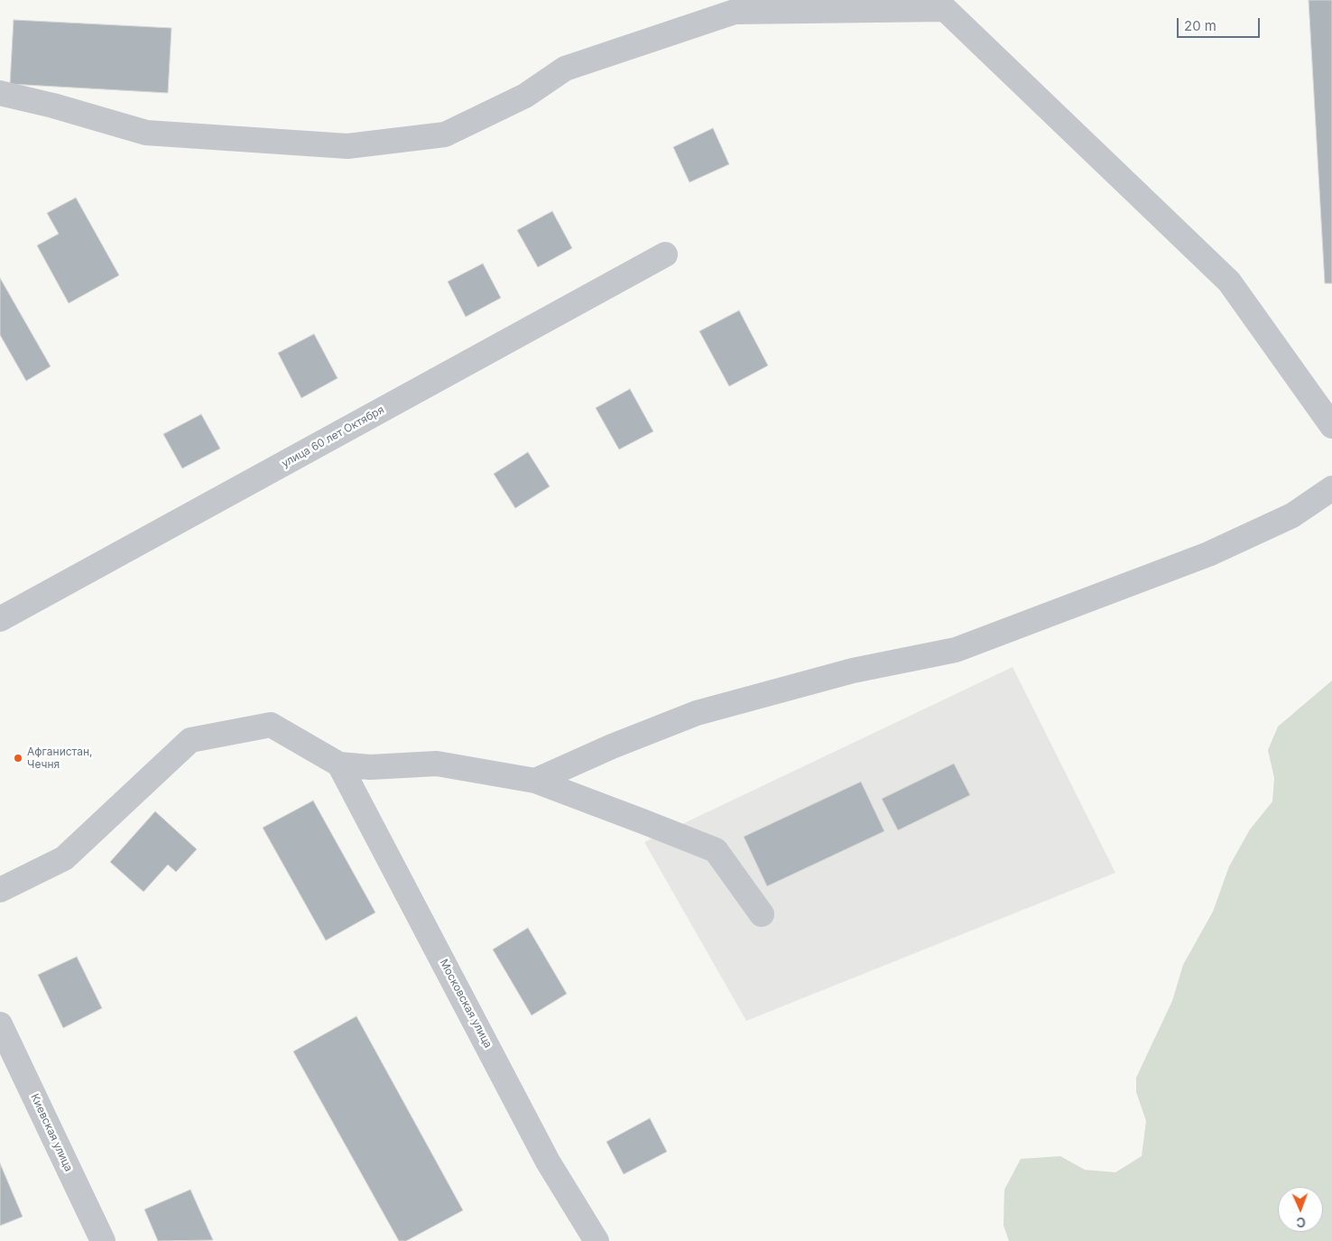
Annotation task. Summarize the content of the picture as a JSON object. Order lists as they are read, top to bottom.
{
  "streets": {
    "street": ["улица 60 лет Октября", "Московская улица", "Киевская улица"]
  },
  "places": ["Афганистан, Чечня"],
  "scale_bar": "20 m",
  "north": "bottom"
}
